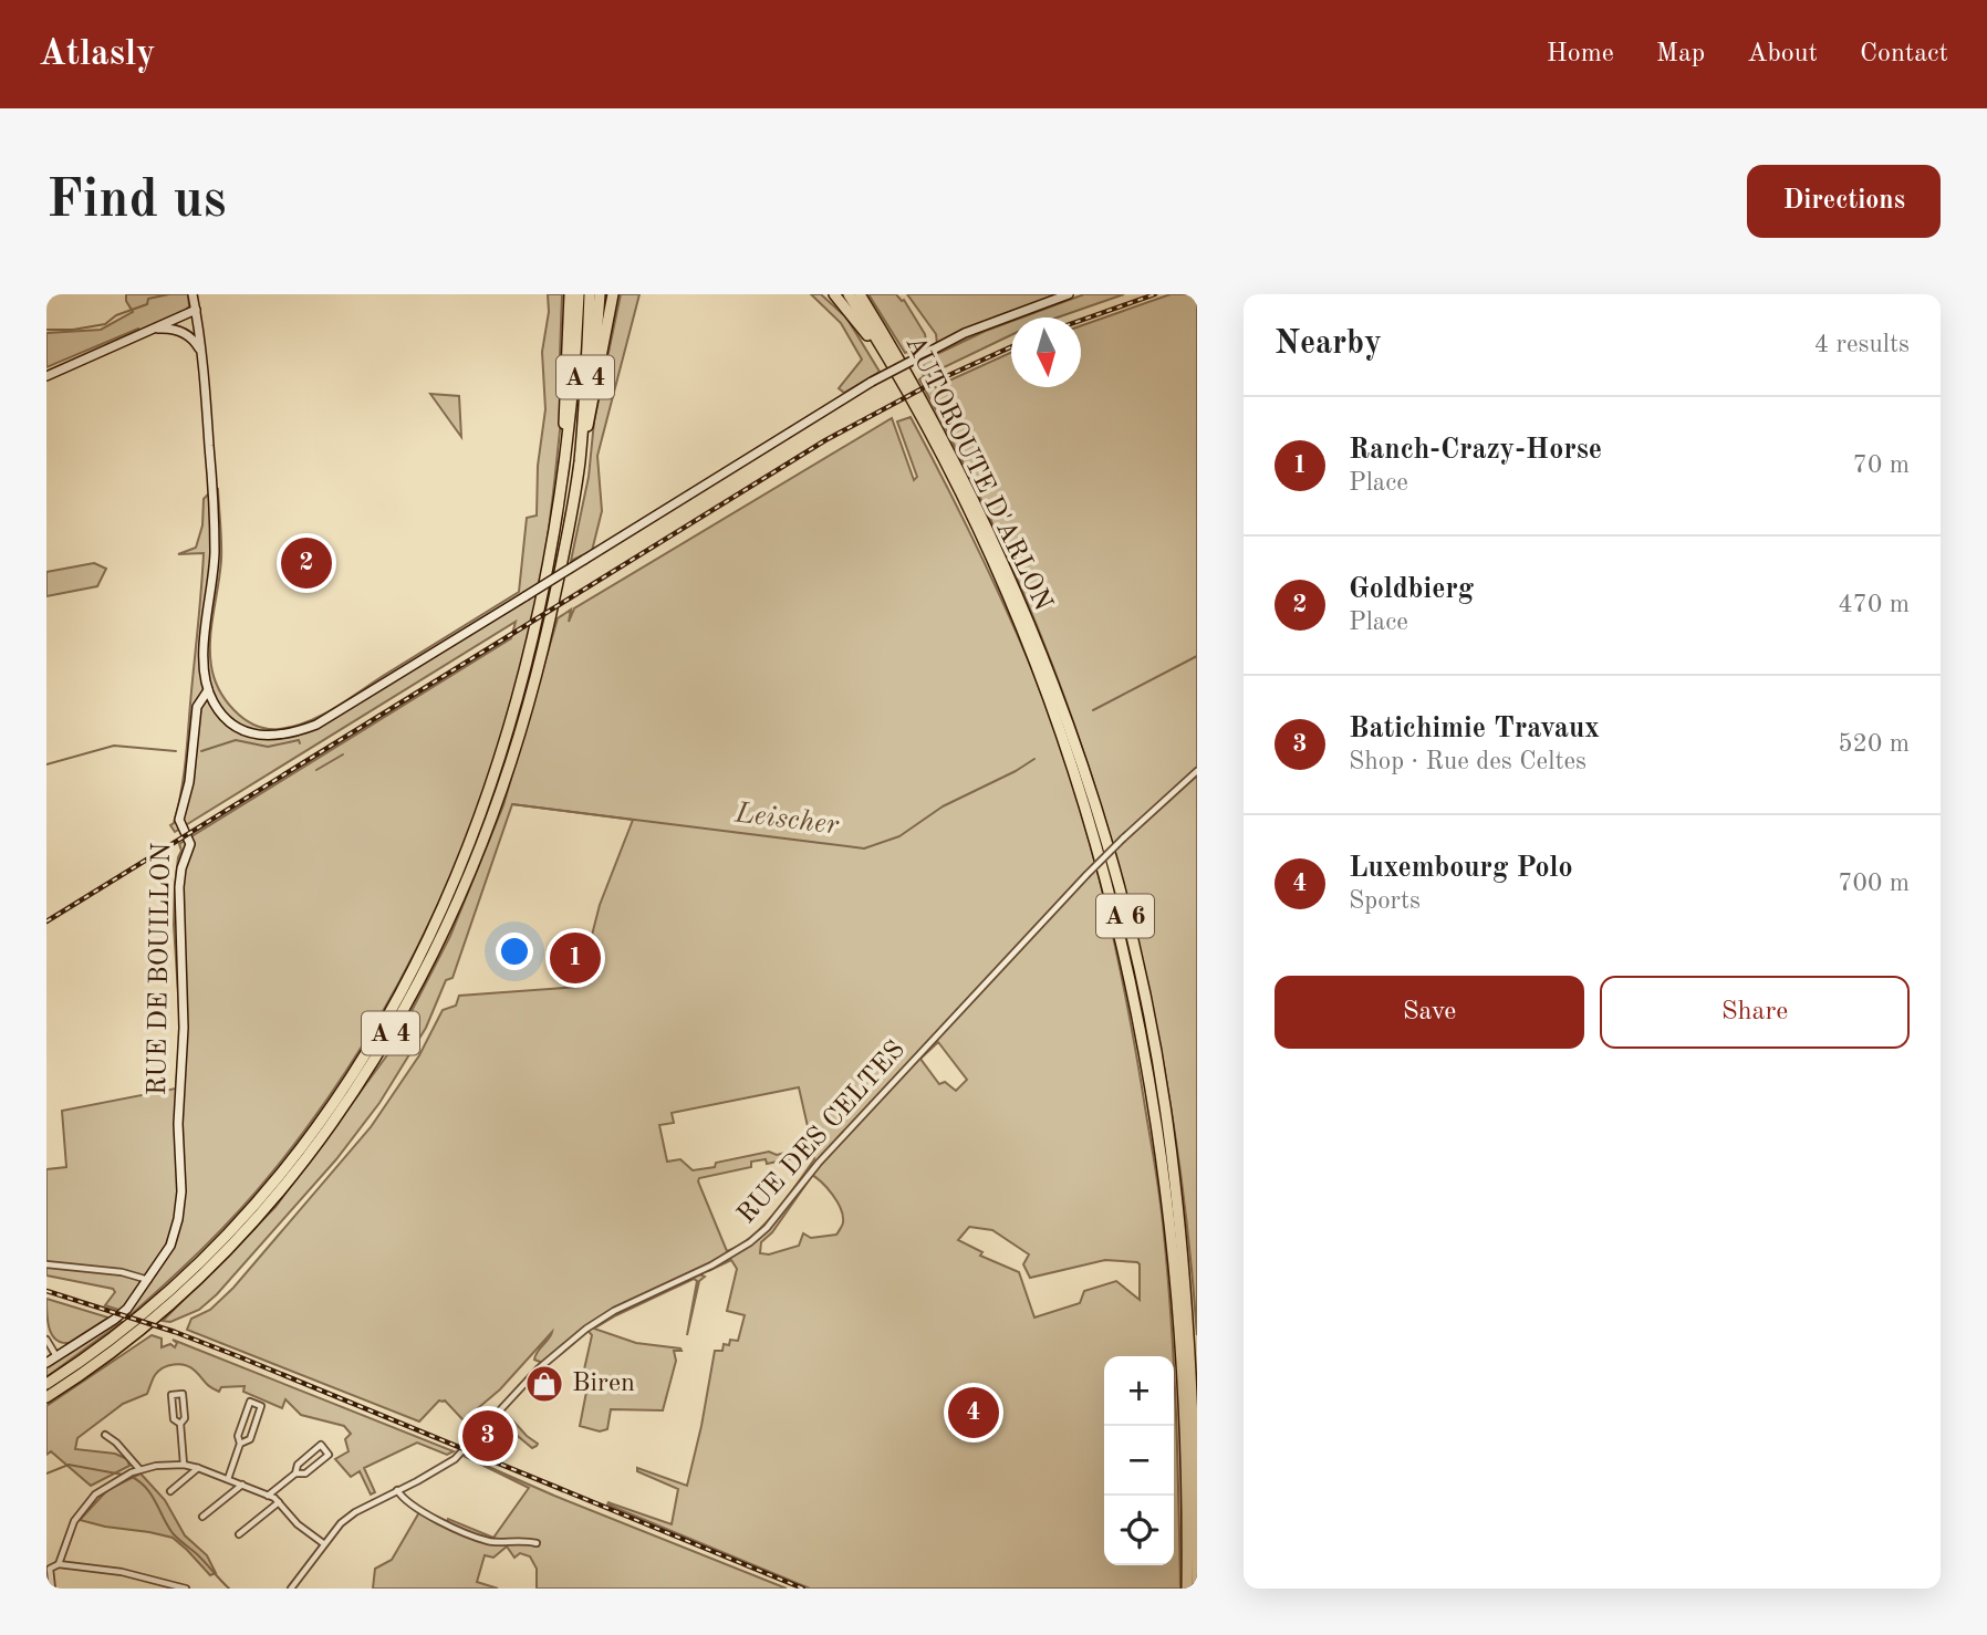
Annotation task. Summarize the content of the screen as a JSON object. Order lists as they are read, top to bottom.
{
  "streets": {
    "highway": ["A 4", "AUTOROUTE D'ARLON", "A 6"],
    "main road": ["RUE DE BOUILLON"],
    "street": ["RUE DES CELTES"]
  },
  "crossings": [
    ["AUTOROUTE D'ARLON", "A 6"]
  ],
  "water": ["Leischer"],
  "places": {
    "shop": ["Biren"]
  },
  "north": "bottom",
  "page": {
    "header": "Atlasly",
    "nav": [
      "Home",
      "Map",
      "About",
      "Contact"
    ],
    "buttons": [
      "Directions",
      ["Save", "Share"]
    ],
    "title": "Find us",
    "heading": ["Nearby", "4 results"],
    "list": [
      {
        "mark": "1",
        "name": "Ranch-Crazy-Horse",
        "note": "Place",
        "value": "70 m"
      },
      {
        "mark": "2",
        "name": "Goldbierg",
        "note": "Place",
        "value": "470 m"
      },
      {
        "mark": "3",
        "name": "Batichimie Travaux",
        "note": "Shop · Rue des Celtes",
        "value": "520 m"
      },
      {
        "mark": "4",
        "name": "Luxembourg Polo",
        "note": "Sports",
        "value": "700 m"
      }
    ],
    "pins": [
      "2",
      "1",
      "4",
      "3"
    ],
    "map_buttons": ["+", "−"]
  }
}
